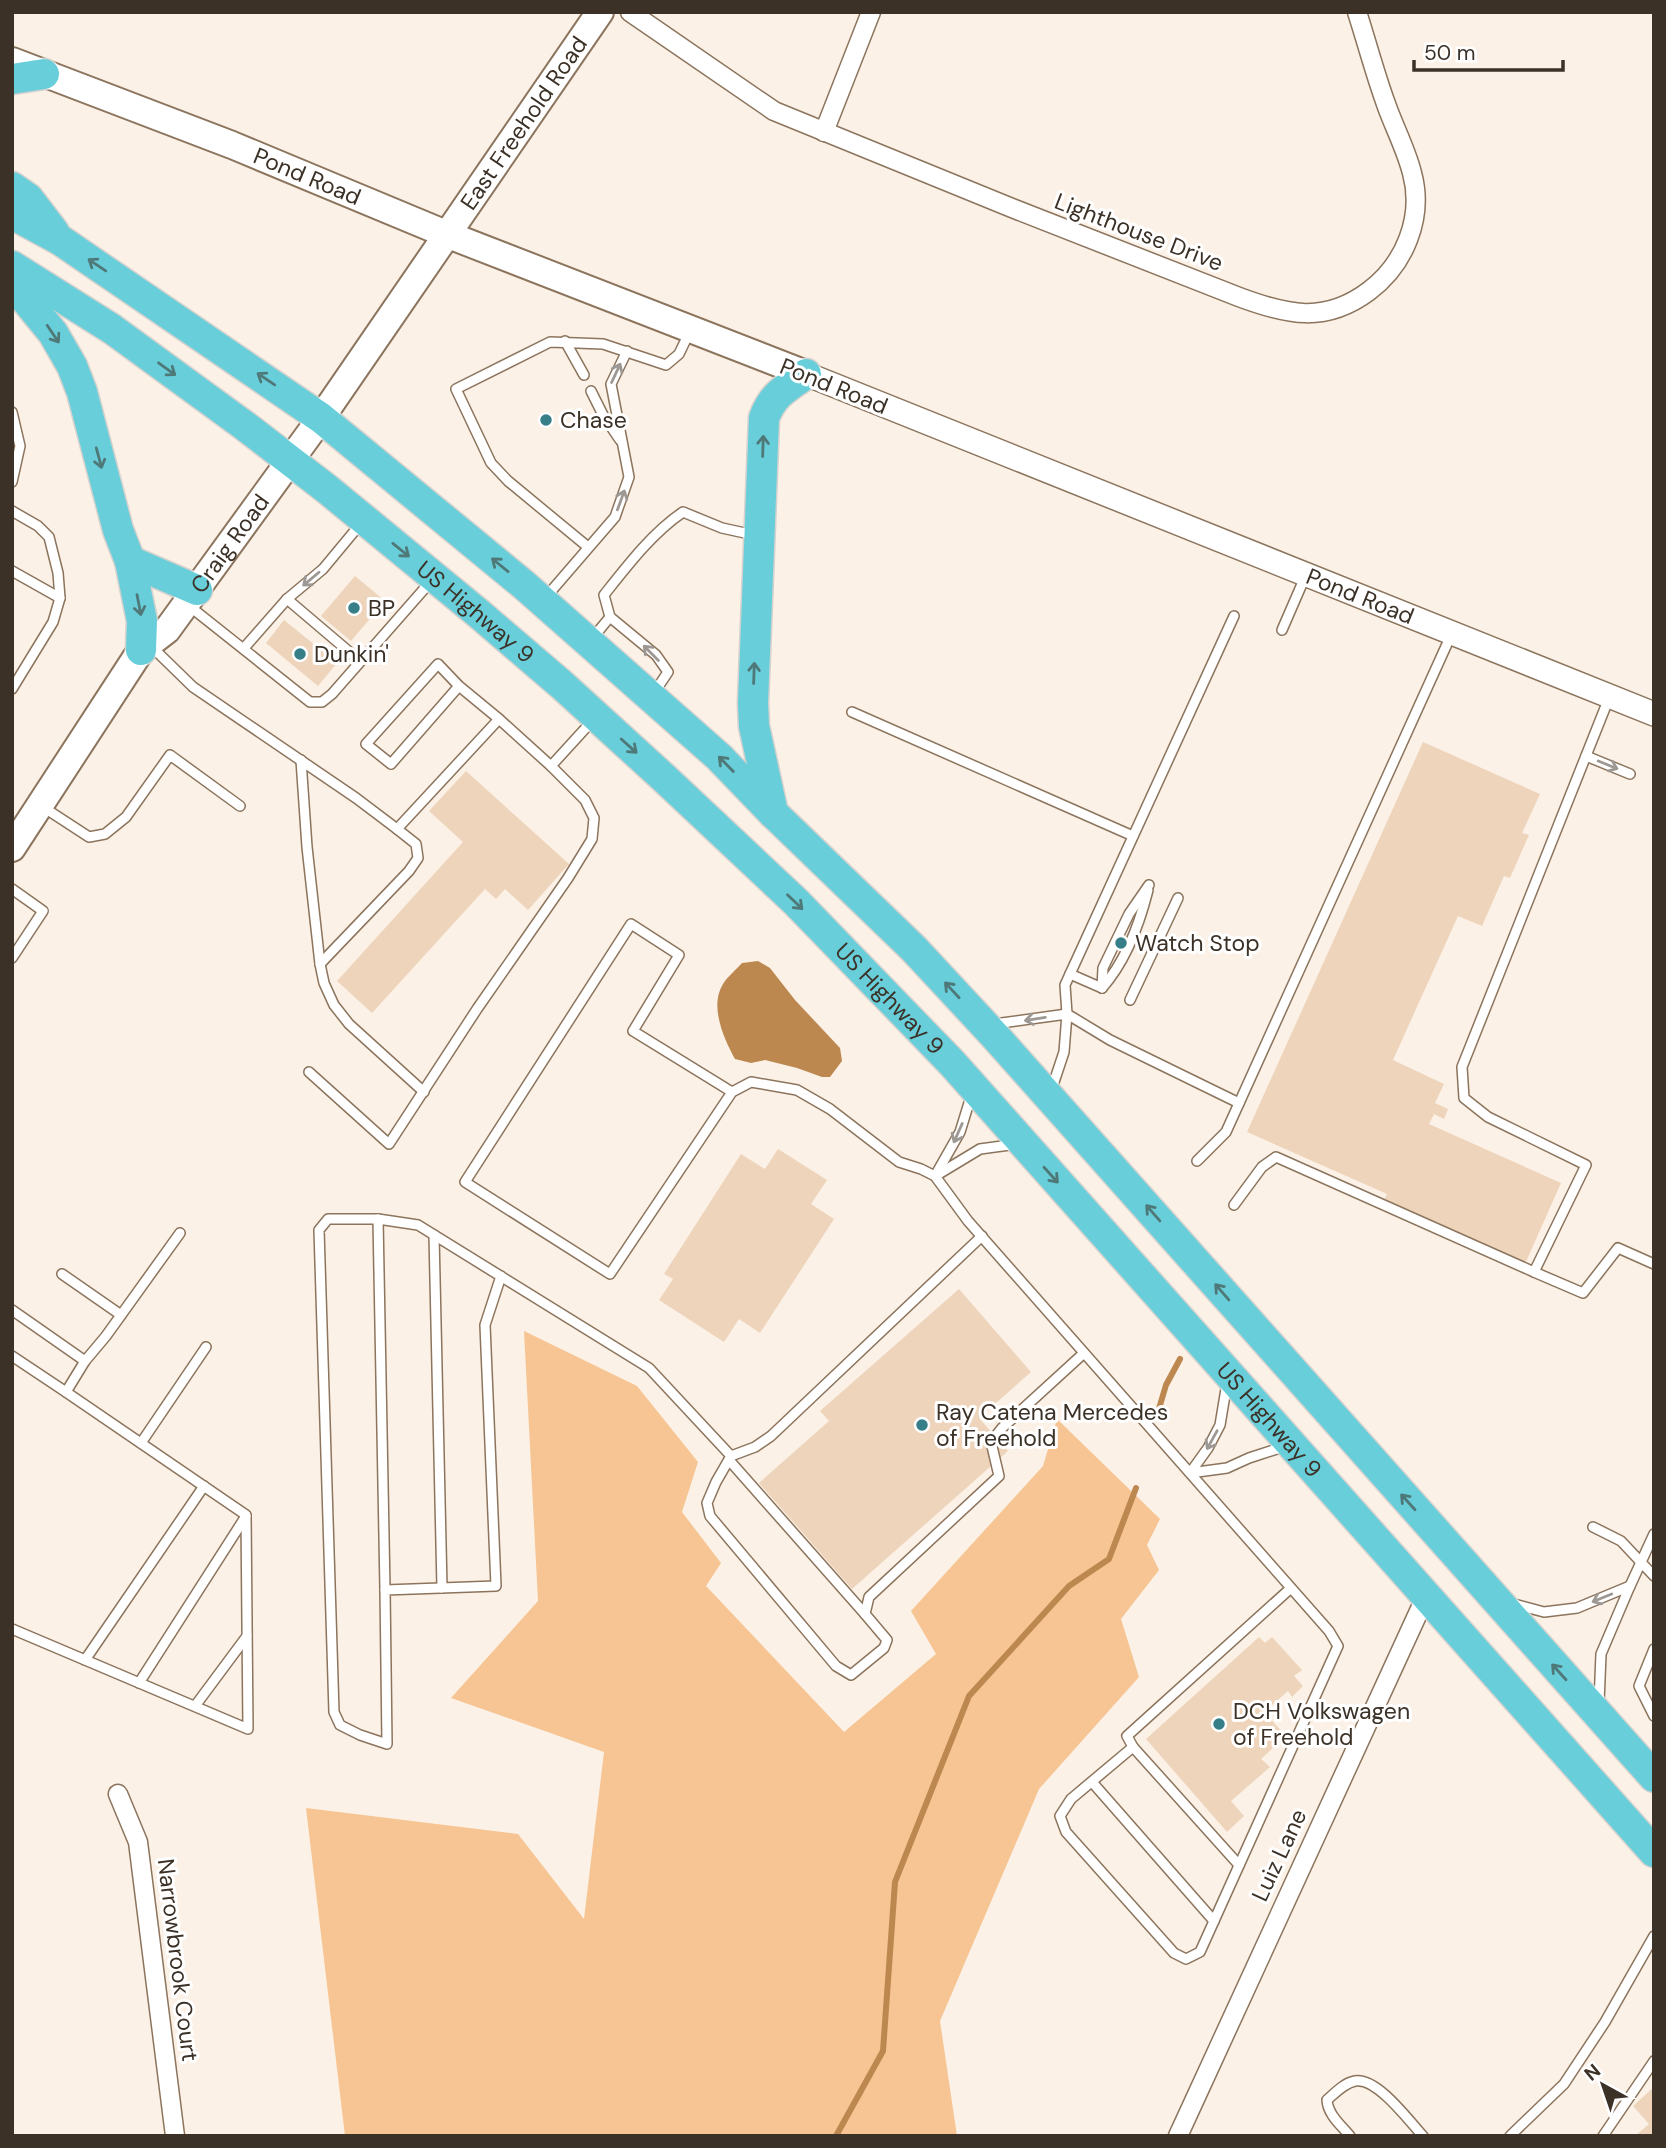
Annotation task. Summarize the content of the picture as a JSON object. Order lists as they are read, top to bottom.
{
  "streets": {
    "highway": ["US Highway 9"],
    "main road": ["East Freehold Road", "Pond Road", "Craig Road"],
    "street": ["Lighthouse Drive", "Luiz Lane", "Narrowbrook Court"]
  },
  "crossings": [
    ["East Freehold Road", "Pond Road"],
    ["East Freehold Road", "Craig Road"],
    ["Pond Road", "Craig Road"],
    ["Craig Road", "US Highway 9"],
    ["US Highway 9", "Luiz Lane"]
  ],
  "places": [
    "Chase",
    "BP",
    "Dunkin'",
    "Watch Stop",
    "Ray Catena Mercedes of Freehold",
    "DCH Volkswagen of Freehold"
  ],
  "scale_bar": "50 m",
  "north": "top left"
}
